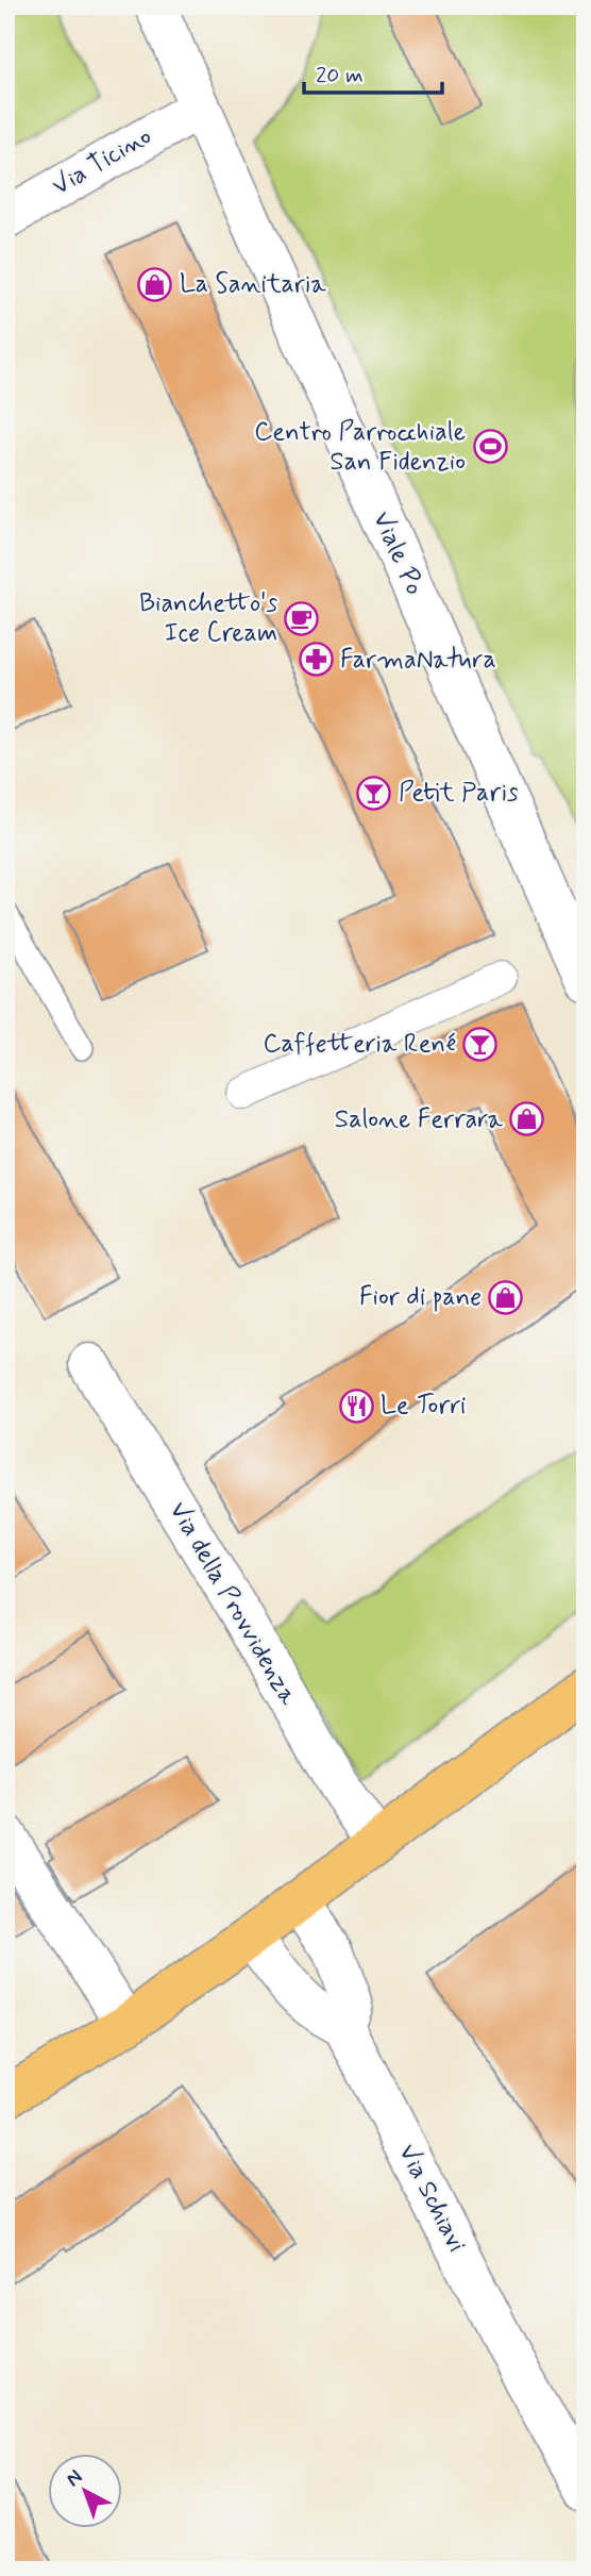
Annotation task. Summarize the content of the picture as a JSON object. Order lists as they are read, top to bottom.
{
  "streets": {
    "street": [
      "Via Ticino",
      "Viale Po",
      "Via della Provvidenza",
      "Via Schiavi"
    ]
  },
  "crossings": [
    ["Via Ticino", "Viale Po"]
  ],
  "places": {
    "shop": ["La Sanitaria", "Salone Ferrara", "Fior di pane"],
    "sports": ["Centro Parrocchiale San Fidenzio"],
    "cafe": ["Bianchetto's Ice Cream"],
    "pharmacy": ["FarmaNatura"],
    "bar": ["Petit Paris", "Caffetteria René"],
    "restaurant": ["Le Torri"]
  },
  "scale_bar": "20 m",
  "north": "top left"
}
